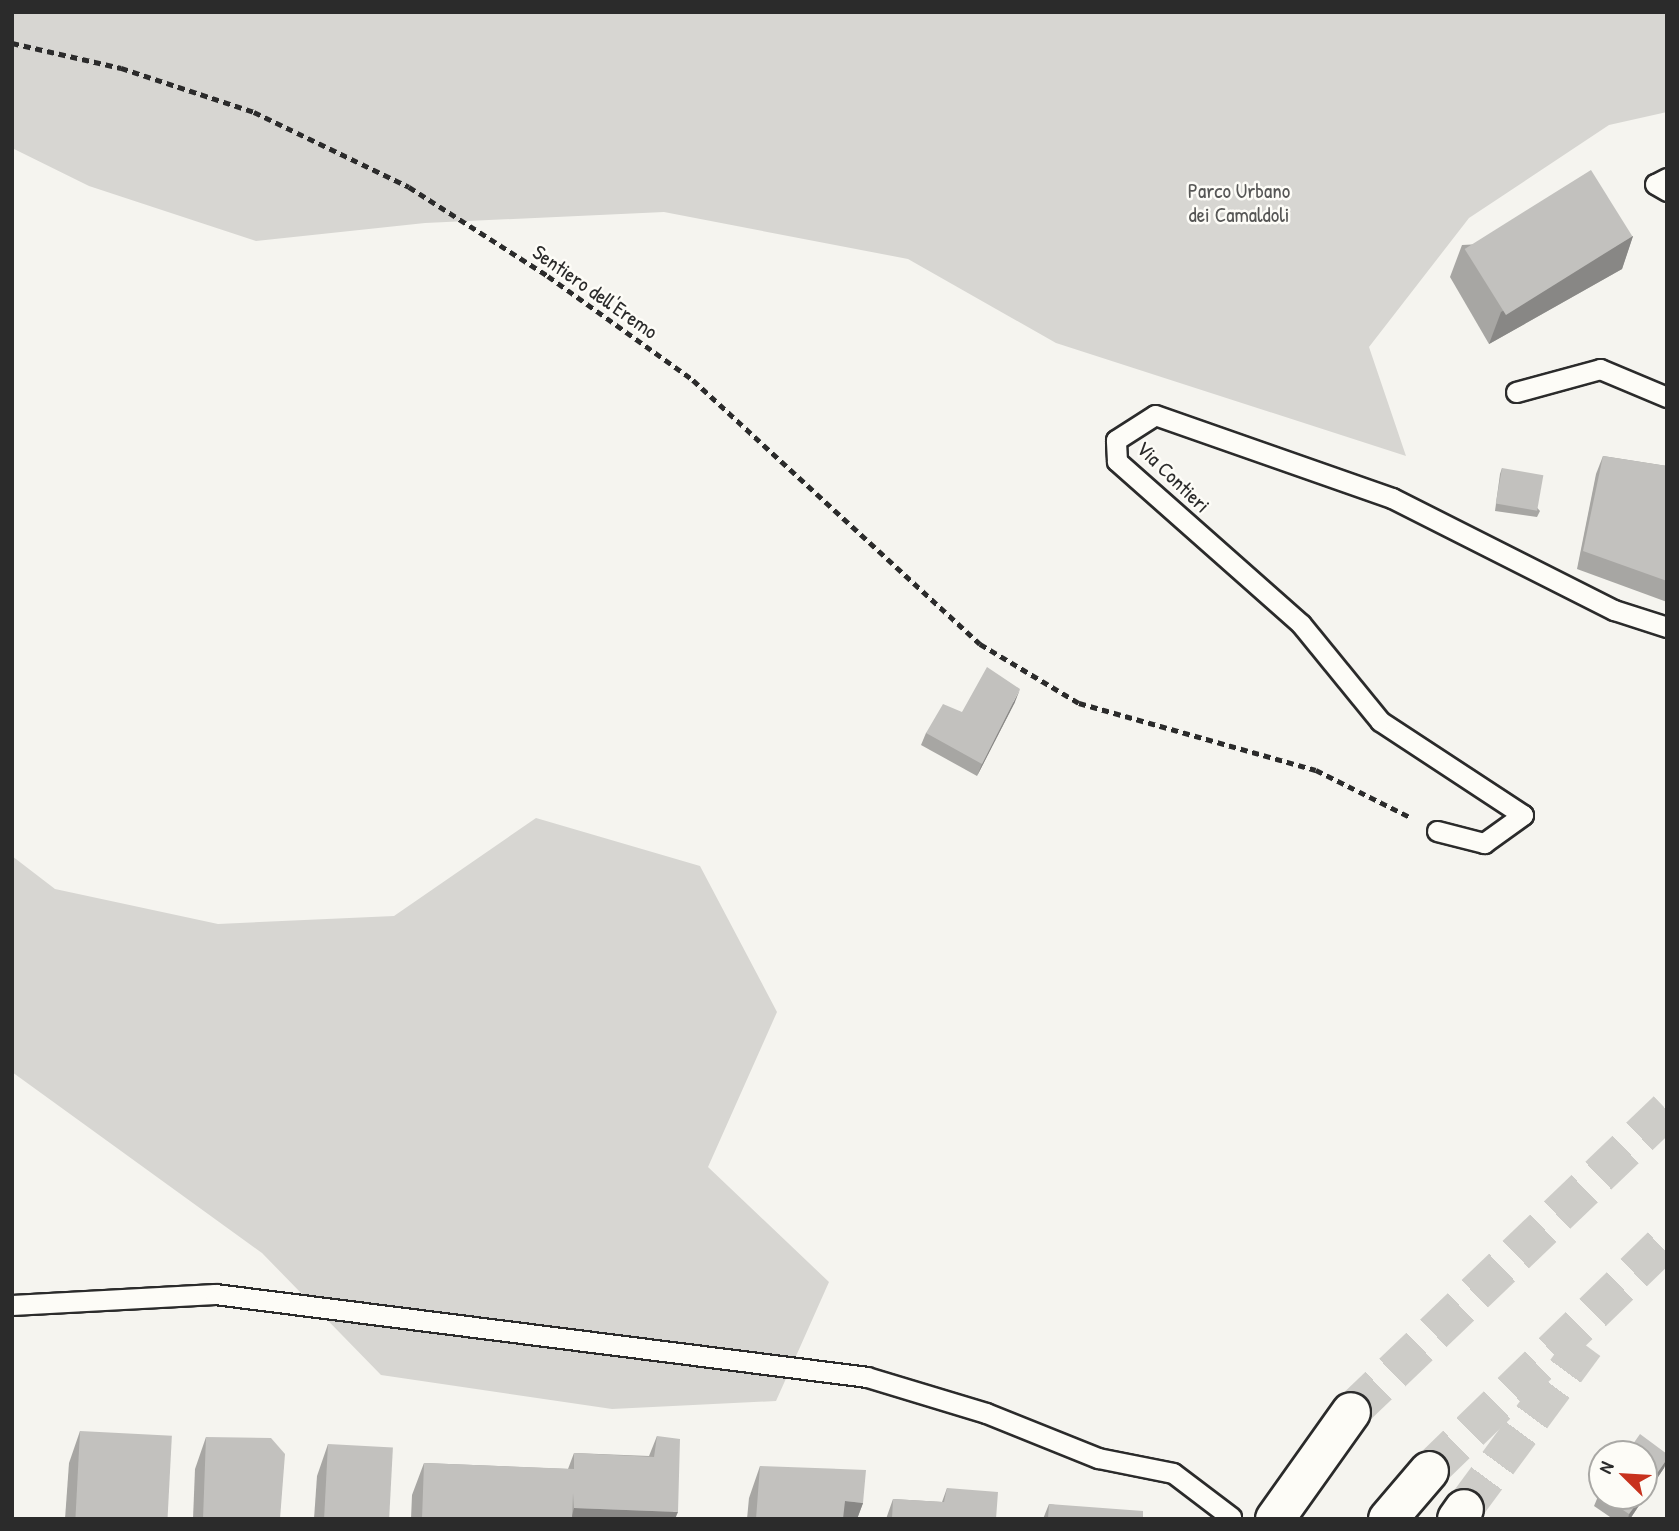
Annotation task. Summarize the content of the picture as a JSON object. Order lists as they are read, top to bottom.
{
  "streets": {
    "lane": ["Via Contieri"],
    "path": ["Sentiero dell'Eremo"]
  },
  "crossings": [
    ["Sentiero dell'Eremo", "Via Contieri"]
  ],
  "parks": ["Parco Urbano dei Camaldoli"],
  "north": "top left"
}
